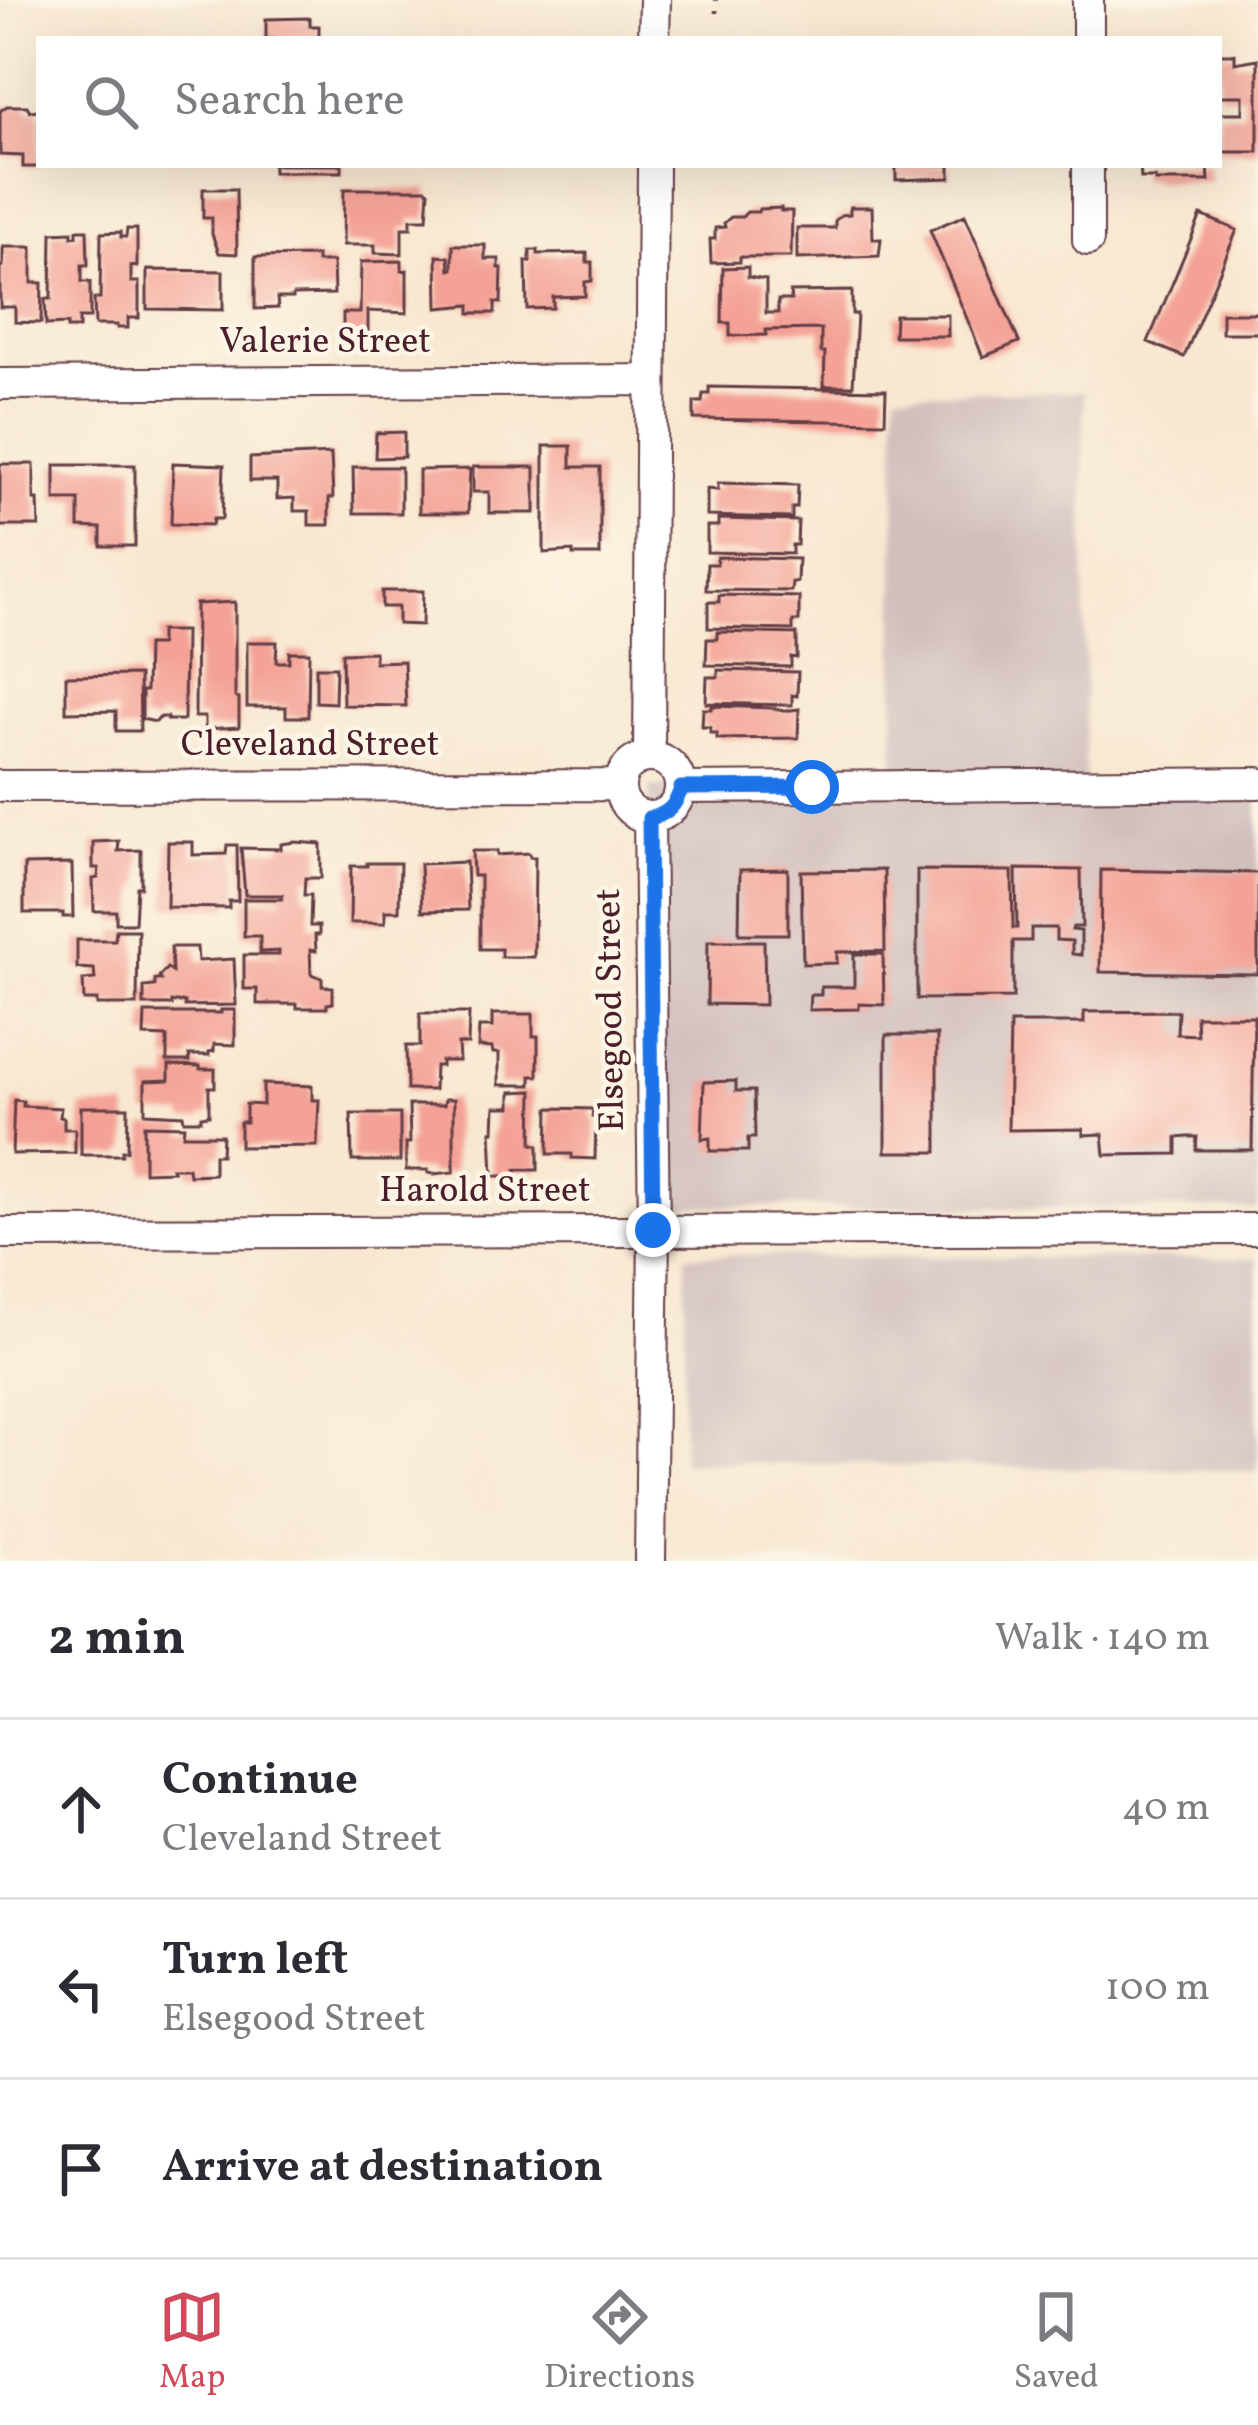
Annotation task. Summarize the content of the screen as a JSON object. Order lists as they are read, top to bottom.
{
  "streets": {
    "street": [
      "Valerie Street",
      "Cleveland Street",
      "Elsegood Street",
      "Harold Street"
    ]
  },
  "crossings": [
    ["Cleveland Street", "Elsegood Street"],
    ["Elsegood Street", "Harold Street"]
  ],
  "page": {
    "search": "Search here",
    "heading": ["2 min", "Walk · 140 m"],
    "list": [
      ["Continue", "Cleveland Street", "40 m"],
      ["Turn left", "Elsegood Street", "100 m"],
      "Arrive at destination"
    ],
    "nav": ["Map", "Directions", "Saved"]
  }
}
